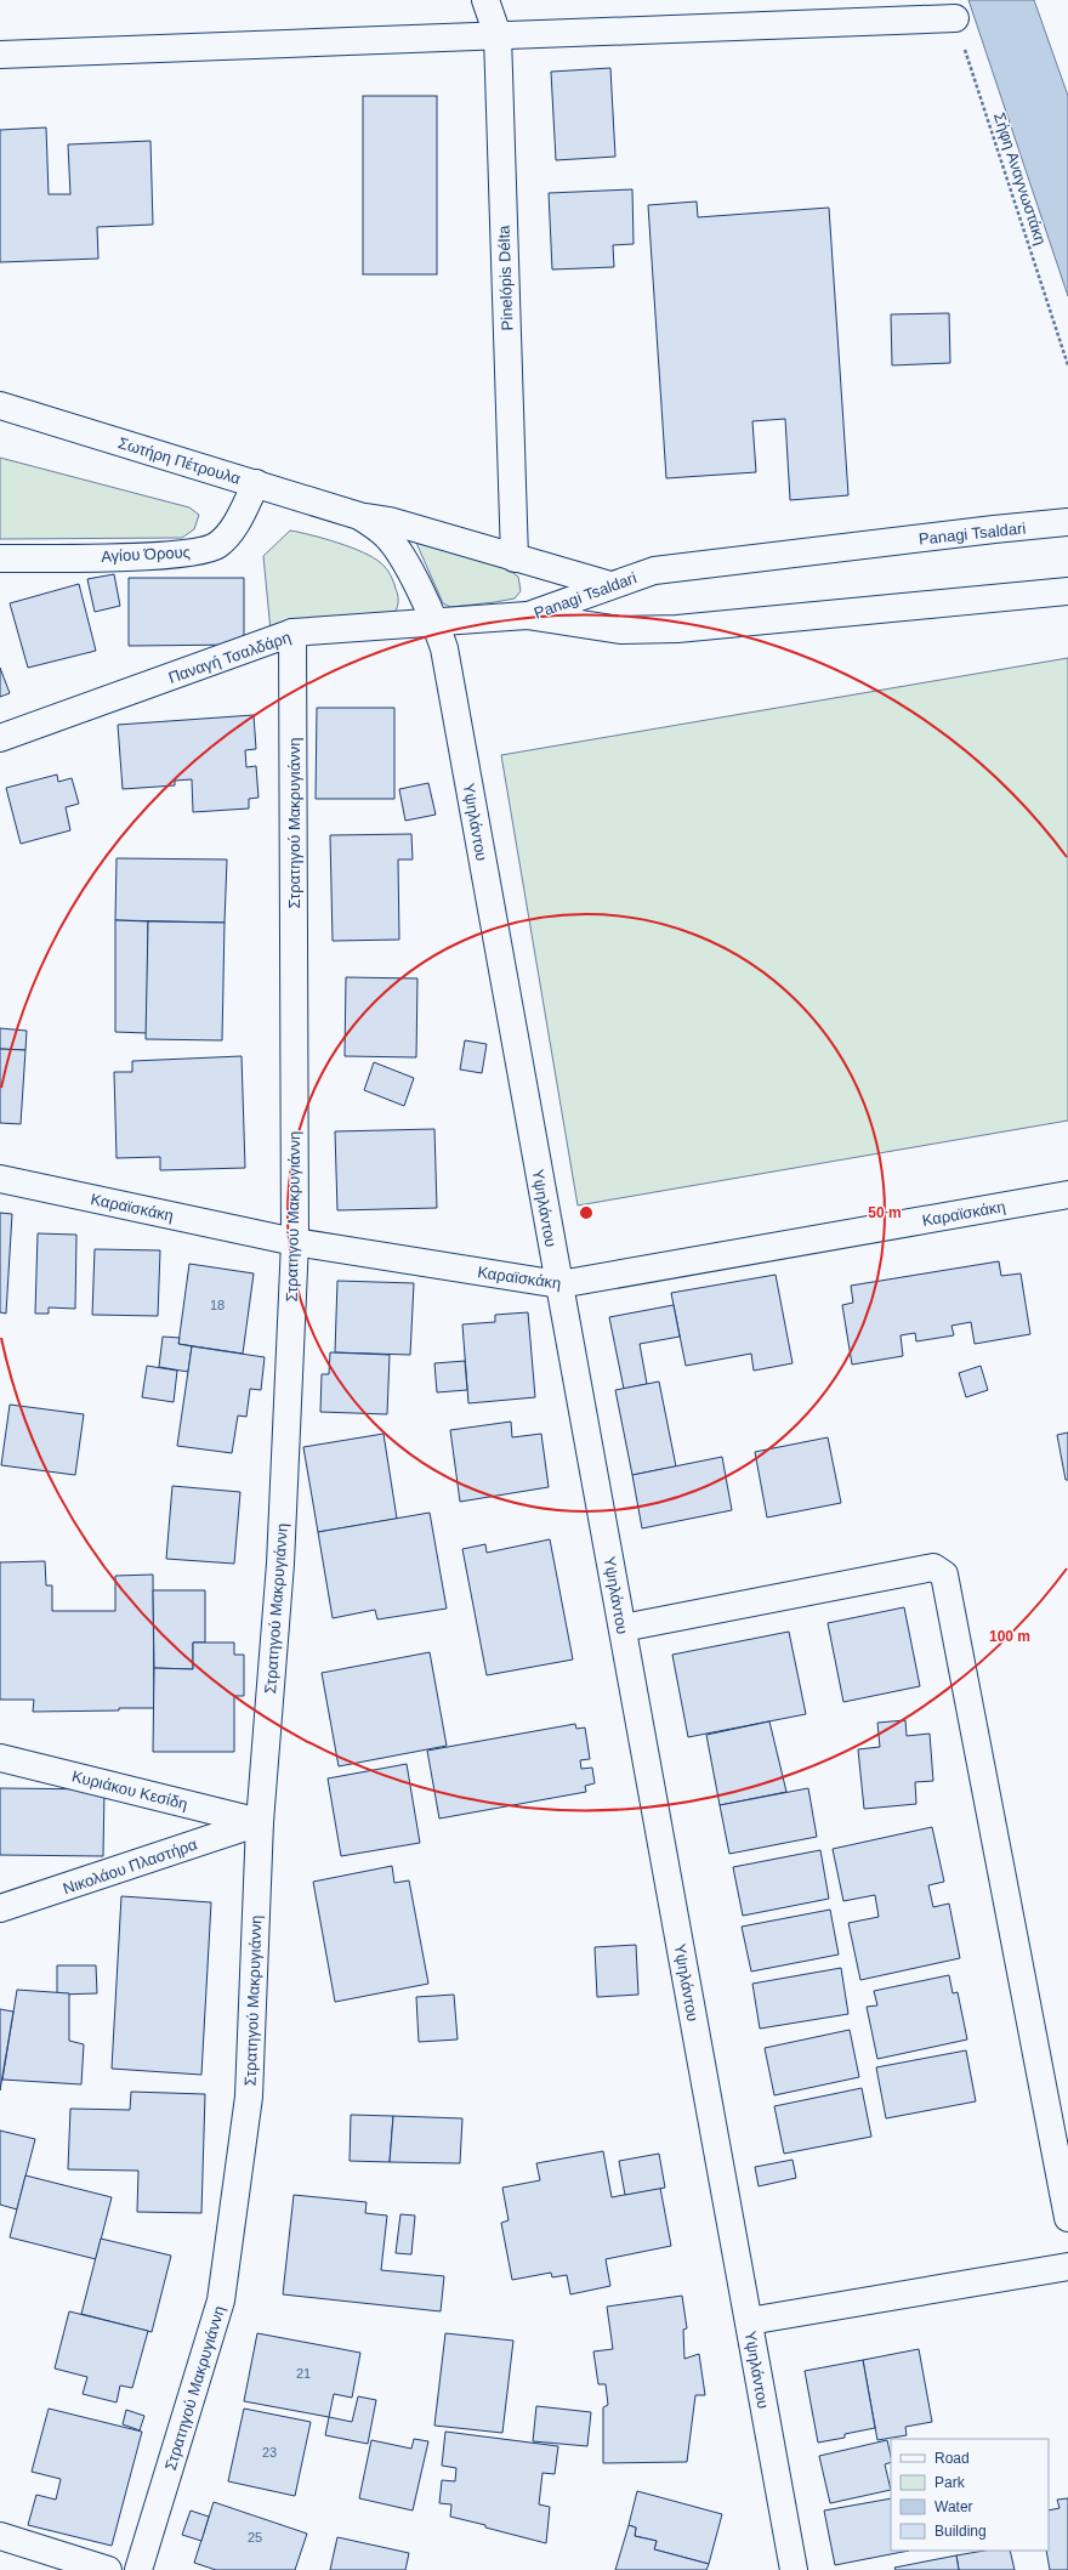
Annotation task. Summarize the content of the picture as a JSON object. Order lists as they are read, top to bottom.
{
  "streets": {
    "street": [
      "Pinelópis Délta",
      "Σωτήρη Πέτρουλα",
      "Panagi Tsaldari",
      "Αγίου Όρους",
      "Παναγή Τσαλδάρη",
      "Υψηλάντου",
      "Στρατηγού Μακρυγιάννη",
      "Καραϊσκάκη",
      "Κυριάκου Κεσίδη",
      "Νικολάου Πλαστήρα"
    ],
    "path": ["Σήφη Αναγνωστάκη"]
  },
  "crossings": [
    ["Pinelópis Délta", "Σωτήρη Πέτρουλα"],
    ["Σωτήρη Πέτρουλα", "Panagi Tsaldari"],
    ["Σωτήρη Πέτρουλα", "Αγίου Όρους"],
    ["Σωτήρη Πέτρουλα", "Παναγή Τσαλδάρη"],
    ["Σωτήρη Πέτρουλα", "Υψηλάντου"],
    ["Panagi Tsaldari", "Παναγή Τσαλδάρη"],
    ["Παναγή Τσαλδάρη", "Υψηλάντου"],
    ["Παναγή Τσαλδάρη", "Στρατηγού Μακρυγιάννη"],
    ["Υψηλάντου", "Καραϊσκάκη"],
    ["Στρατηγού Μακρυγιάννη", "Καραϊσκάκη"],
    ["Στρατηγού Μακρυγιάννη", "Κυριάκου Κεσίδη"],
    ["Στρατηγού Μακρυγιάννη", "Νικολάου Πλαστήρα"],
    ["Κυριάκου Κεσίδη", "Νικολάου Πλαστήρα"]
  ],
  "house_numbers": [
    "18",
    "21",
    "23",
    "25"
  ],
  "legend": [
    "Road",
    "Park",
    "Water",
    "Building"
  ],
  "rings": ["50 m", "100 m"]
}
